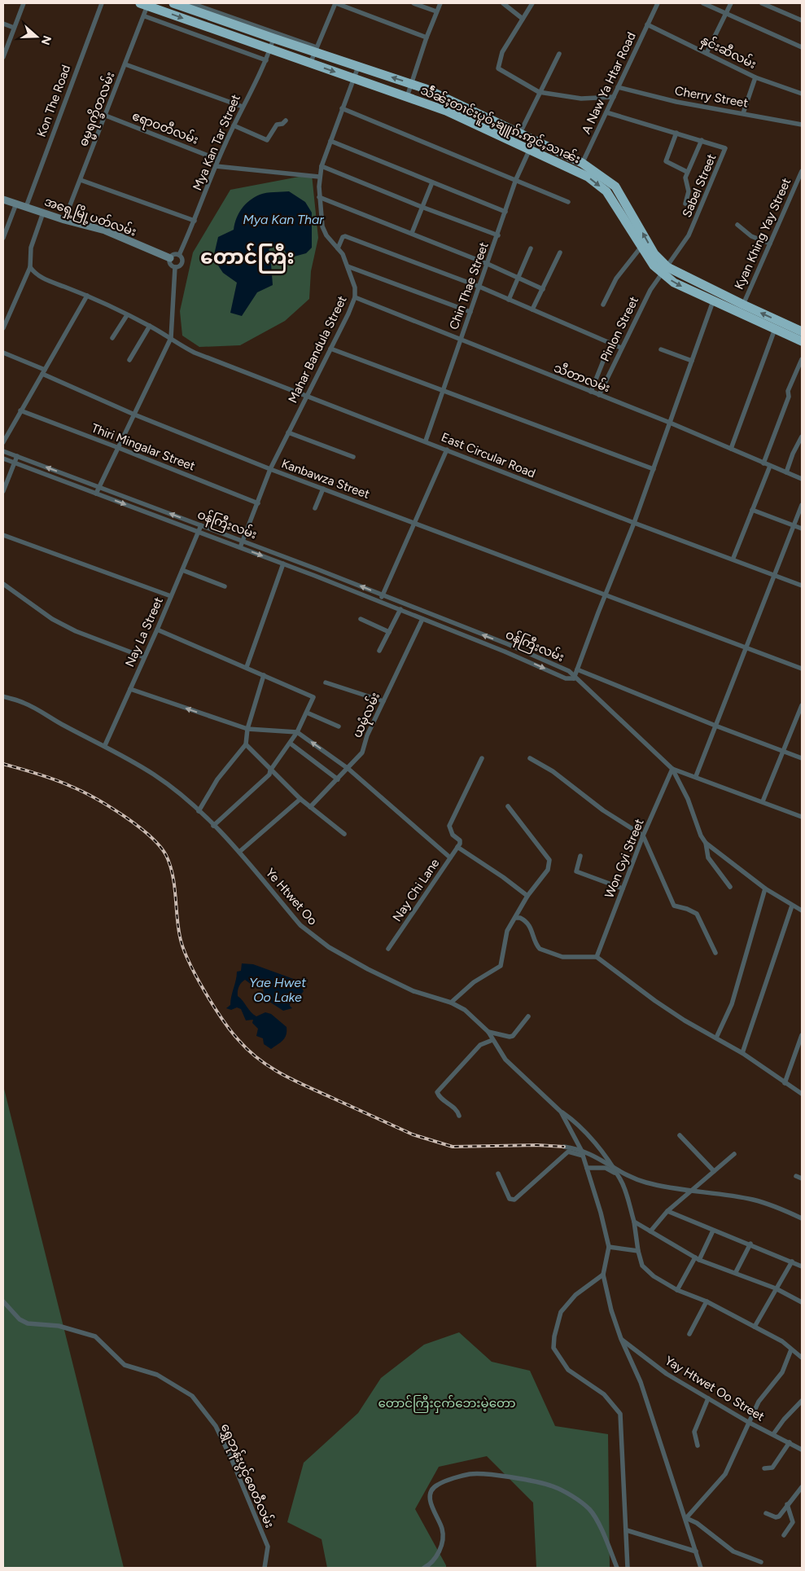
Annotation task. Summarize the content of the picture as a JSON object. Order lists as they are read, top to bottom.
{
  "streets": {
    "highway": ["သဵႅၼ်ႈတၢင်းပူဝ်ႇၶျူၵ်ႉဢွင်ႇသၢၼ်း"],
    "street": [
      "နှင်းဆီလမ်း",
      "A Naw Ya Htar Road",
      "Cherry Street",
      "Kon The Road",
      "ဓမ္မရက္ခိတလမ်း",
      "ဧရာဝတီလမ်း",
      "Mya Kan Tar Street",
      "Sabel Street",
      "အရှေ့မြို့ပတ်လမ်း",
      "Kyan Khing Yay Street",
      "Chin Thae Street",
      "Pinlon Street",
      "Mahar Bandula Street",
      "သီတာလမ်း",
      "Thiri Mingalar Street",
      "East Circular Road",
      "Kanbawza Street",
      "ဝန်ကြီးလမ်း",
      "Nay La Street",
      "ယမုံလမ်း",
      "Won Gyi Street",
      "Nay Chi Lane",
      "Ye Htwet Oo",
      "Yay Htwet Oo Street",
      "ရွှေဘုန်းပွင့်စေတီလမ်း"
    ]
  },
  "crossings": [
    ["နှင်းဆီလမ်း", "A Naw Ya Htar Road"],
    ["A Naw Ya Htar Road", "Cherry Street"],
    ["A Naw Ya Htar Road", "သဵႅၼ်ႈတၢင်းပူဝ်ႇၶျူၵ်ႉဢွင်ႇသၢၼ်း"],
    ["A Naw Ya Htar Road", "Sabel Street"],
    ["Kon The Road", "အရှေ့မြို့ပတ်လမ်း"],
    ["ဓမ္မရက္ခိတလမ်း", "သဵႅၼ်ႈတၢင်းပူဝ်ႇၶျူၵ်ႉဢွင်ႇသၢၼ်း"],
    ["ဓမ္မရက္ခိတလမ်း", "ဧရာဝတီလမ်း"],
    ["ဓမ္မရက္ခိတလမ်း", "အရှေ့မြို့ပတ်လမ်း"],
    ["သဵႅၼ်ႈတၢင်းပူဝ်ႇၶျူၵ်ႉဢွင်ႇသၢၼ်း", "Mya Kan Tar Street"],
    ["သဵႅၼ်ႈတၢင်းပူဝ်ႇၶျူၵ်ႉဢွင်ႇသၢၼ်း", "Sabel Street"],
    ["သဵႅၼ်ႈတၢင်းပူဝ်ႇၶျူၵ်ႉဢွင်ႇသၢၼ်း", "Kyan Khing Yay Street"],
    ["သဵႅၼ်ႈတၢင်းပူဝ်ႇၶျူၵ်ႉဢွင်ႇသၢၼ်း", "Chin Thae Street"],
    ["သဵႅၼ်ႈတၢင်းပူဝ်ႇၶျူၵ်ႉဢွင်ႇသၢၼ်း", "Pinlon Street"],
    ["သဵႅၼ်ႈတၢင်းပူဝ်ႇၶျူၵ်ႉဢွင်ႇသၢၼ်း", "Mahar Bandula Street"],
    ["ဧရာဝတီလမ်း", "Mya Kan Tar Street"],
    ["Mya Kan Tar Street", "အရှေ့မြို့ပတ်လမ်း"],
    ["Mya Kan Tar Street", "Thiri Mingalar Street"],
    ["Mya Kan Tar Street", "East Circular Road"],
    ["Mya Kan Tar Street", "Kanbawza Street"],
    ["Mya Kan Tar Street", "ဝန်ကြီးလမ်း"],
    ["Sabel Street", "Pinlon Street"],
    ["Chin Thae Street", "သီတာလမ်း"],
    ["Chin Thae Street", "East Circular Road"],
    ["Pinlon Street", "သီတာလမ်း"],
    ["Mahar Bandula Street", "သီတာလမ်း"],
    ["Mahar Bandula Street", "Thiri Mingalar Street"],
    ["Mahar Bandula Street", "East Circular Road"],
    ["Mahar Bandula Street", "Kanbawza Street"],
    ["Mahar Bandula Street", "ဝန်ကြီးလမ်း"],
    ["ဝန်ကြီးလမ်း", "Nay La Street"],
    ["ဝန်ကြီးလမ်း", "ယမုံလမ်း"],
    ["Nay La Street", "Ye Htwet Oo"]
  ],
  "districts": ["တောင်ကြီး"],
  "water": ["Mya Kan Thar", "Yae Hwet Oo Lake"],
  "parks": ["တောင်ကြီးငှက်ဘေးမဲ့တော"],
  "north": "right"
}
